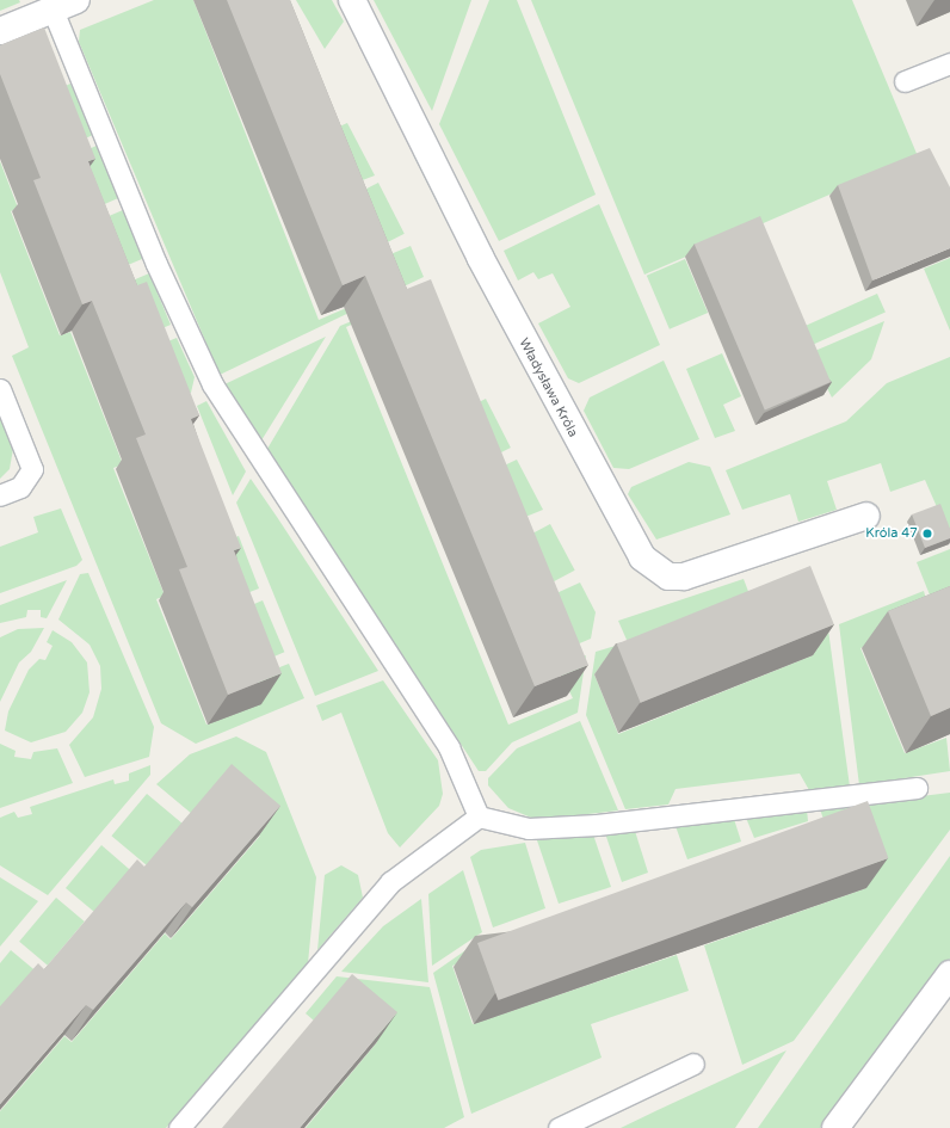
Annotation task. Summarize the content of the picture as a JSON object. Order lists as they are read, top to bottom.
{
  "streets": {
    "street": ["Władysława Króla"]
  },
  "places": ["Króla 47"]
}
